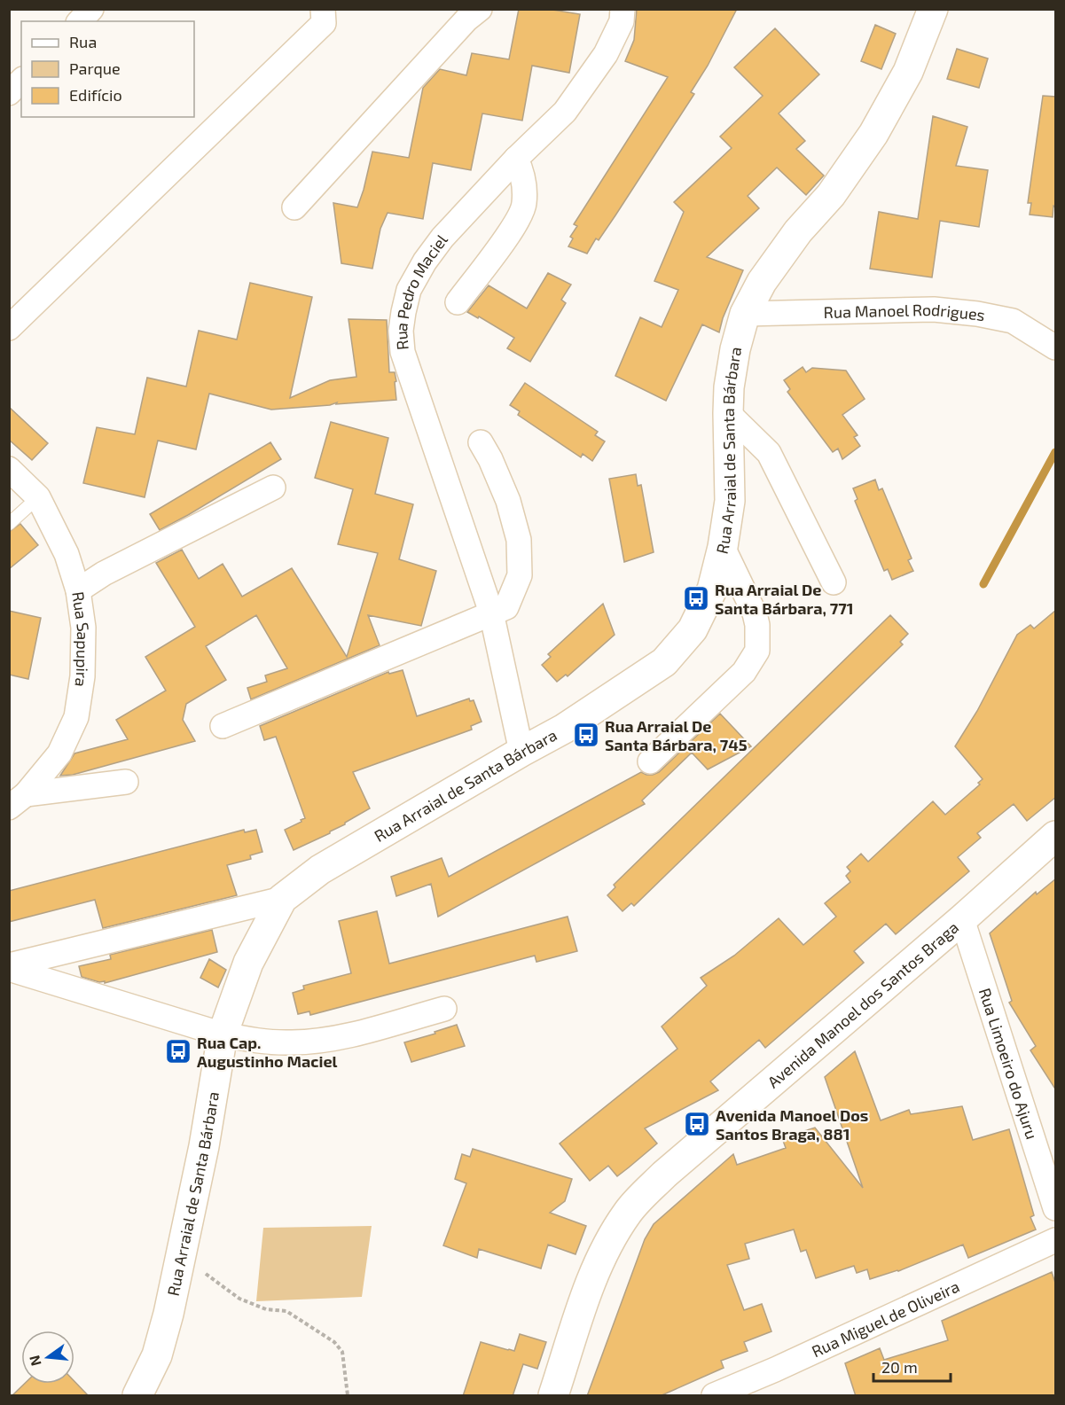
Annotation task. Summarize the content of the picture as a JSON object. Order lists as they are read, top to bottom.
{
  "streets": {
    "street": [
      "Rua Pedro Maciel",
      "Rua Manoel Rodrigues",
      "Rua Arraial de Santa Bárbara",
      "Rua Sapupira",
      "Avenida Manoel dos Santos Braga",
      "Rua Limoeiro do Ajuru",
      "Rua Miguel de Oliveira"
    ]
  },
  "crossings": [
    ["Rua Pedro Maciel", "Rua Arraial de Santa Bárbara"],
    ["Rua Manoel Rodrigues", "Rua Arraial de Santa Bárbara"],
    ["Avenida Manoel dos Santos Braga", "Rua Limoeiro do Ajuru"]
  ],
  "places": {
    "bus stop": [
      "Rua Arraial De Santa Bárbara, 771",
      "Rua Arraial De Santa Bárbara, 745",
      "Rua Cap. Augustinho Maciel",
      "Avenida Manoel Dos Santos Braga, 881"
    ]
  },
  "legend": ["Rua", "Parque", "Edifício"],
  "scale_bar": "20 m",
  "north": "left"
}
